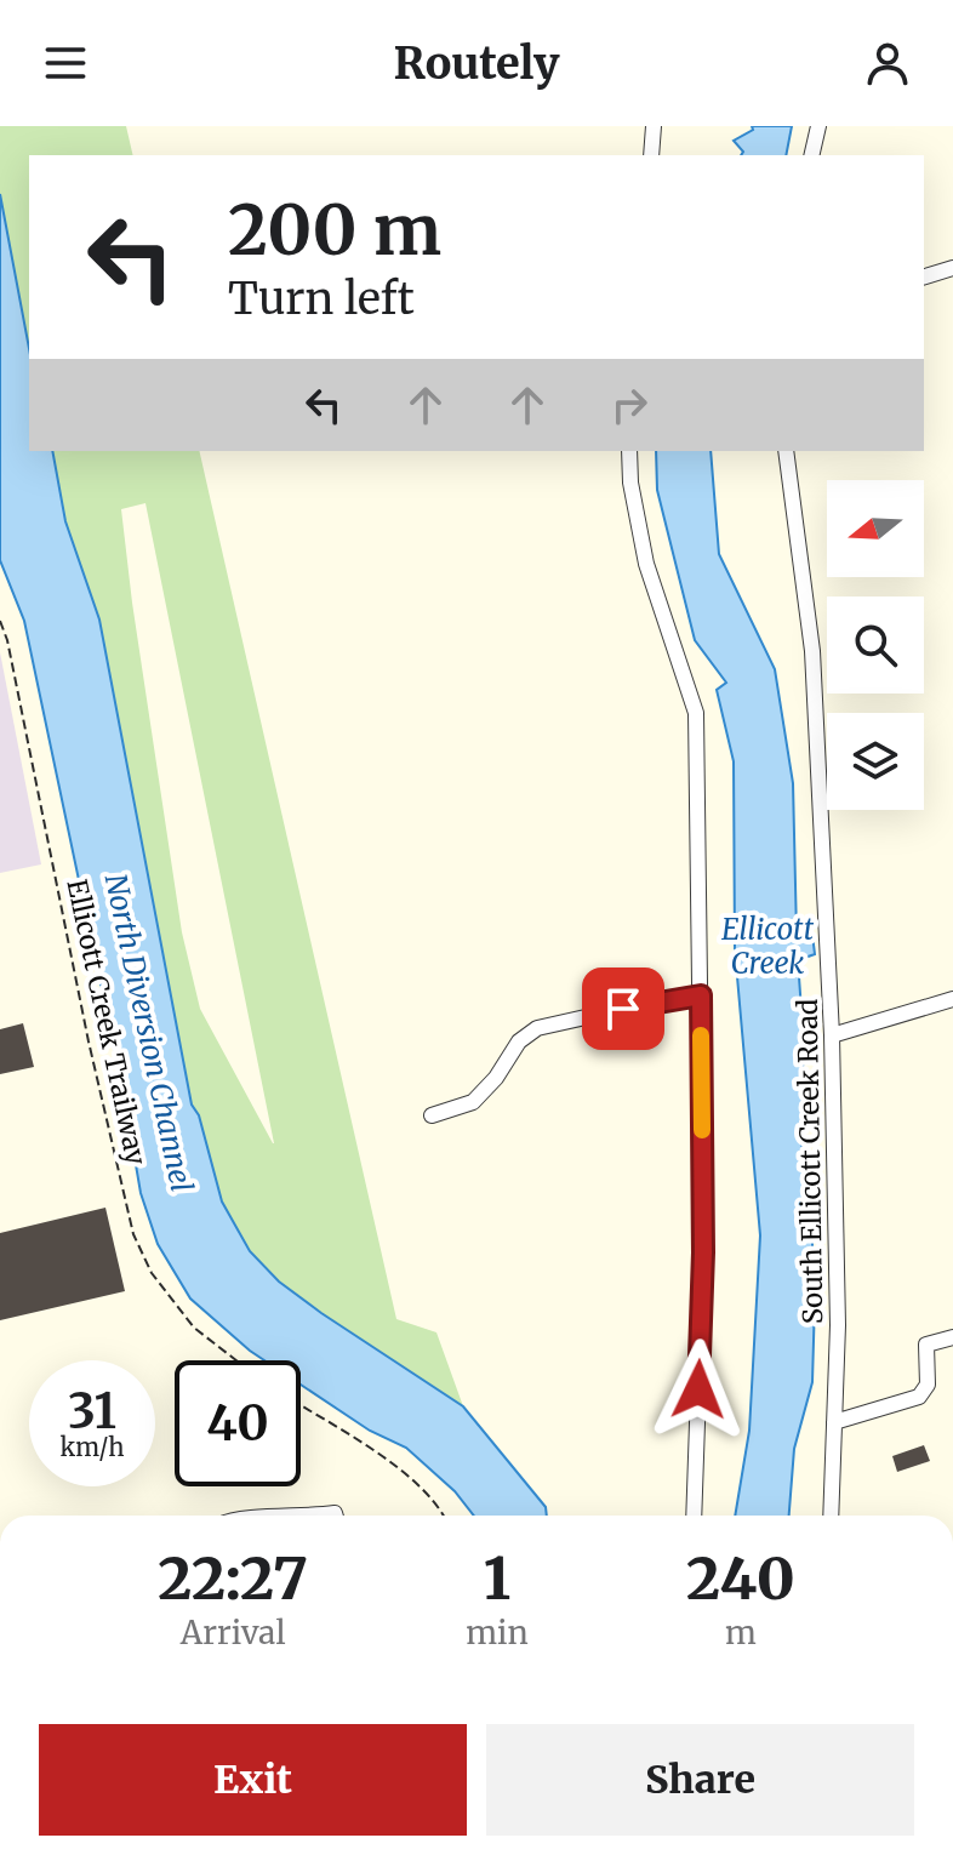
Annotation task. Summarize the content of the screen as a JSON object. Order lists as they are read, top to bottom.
{
  "streets": {
    "street": ["South Ellicott Creek Road"],
    "path": ["Ellicott Creek Trailway"]
  },
  "water": ["Ellicott Creek", "North Diversion Channel"],
  "north": "left",
  "page": {
    "header": "Routely",
    "turn": ["200 m", "Turn left"],
    "speed": "31 km/h",
    "limit": "40",
    "eta": [
      "22:27",
      "Arrival",
      "1",
      "min",
      "240",
      "m"
    ],
    "buttons": ["Exit", "Share"]
  }
}
